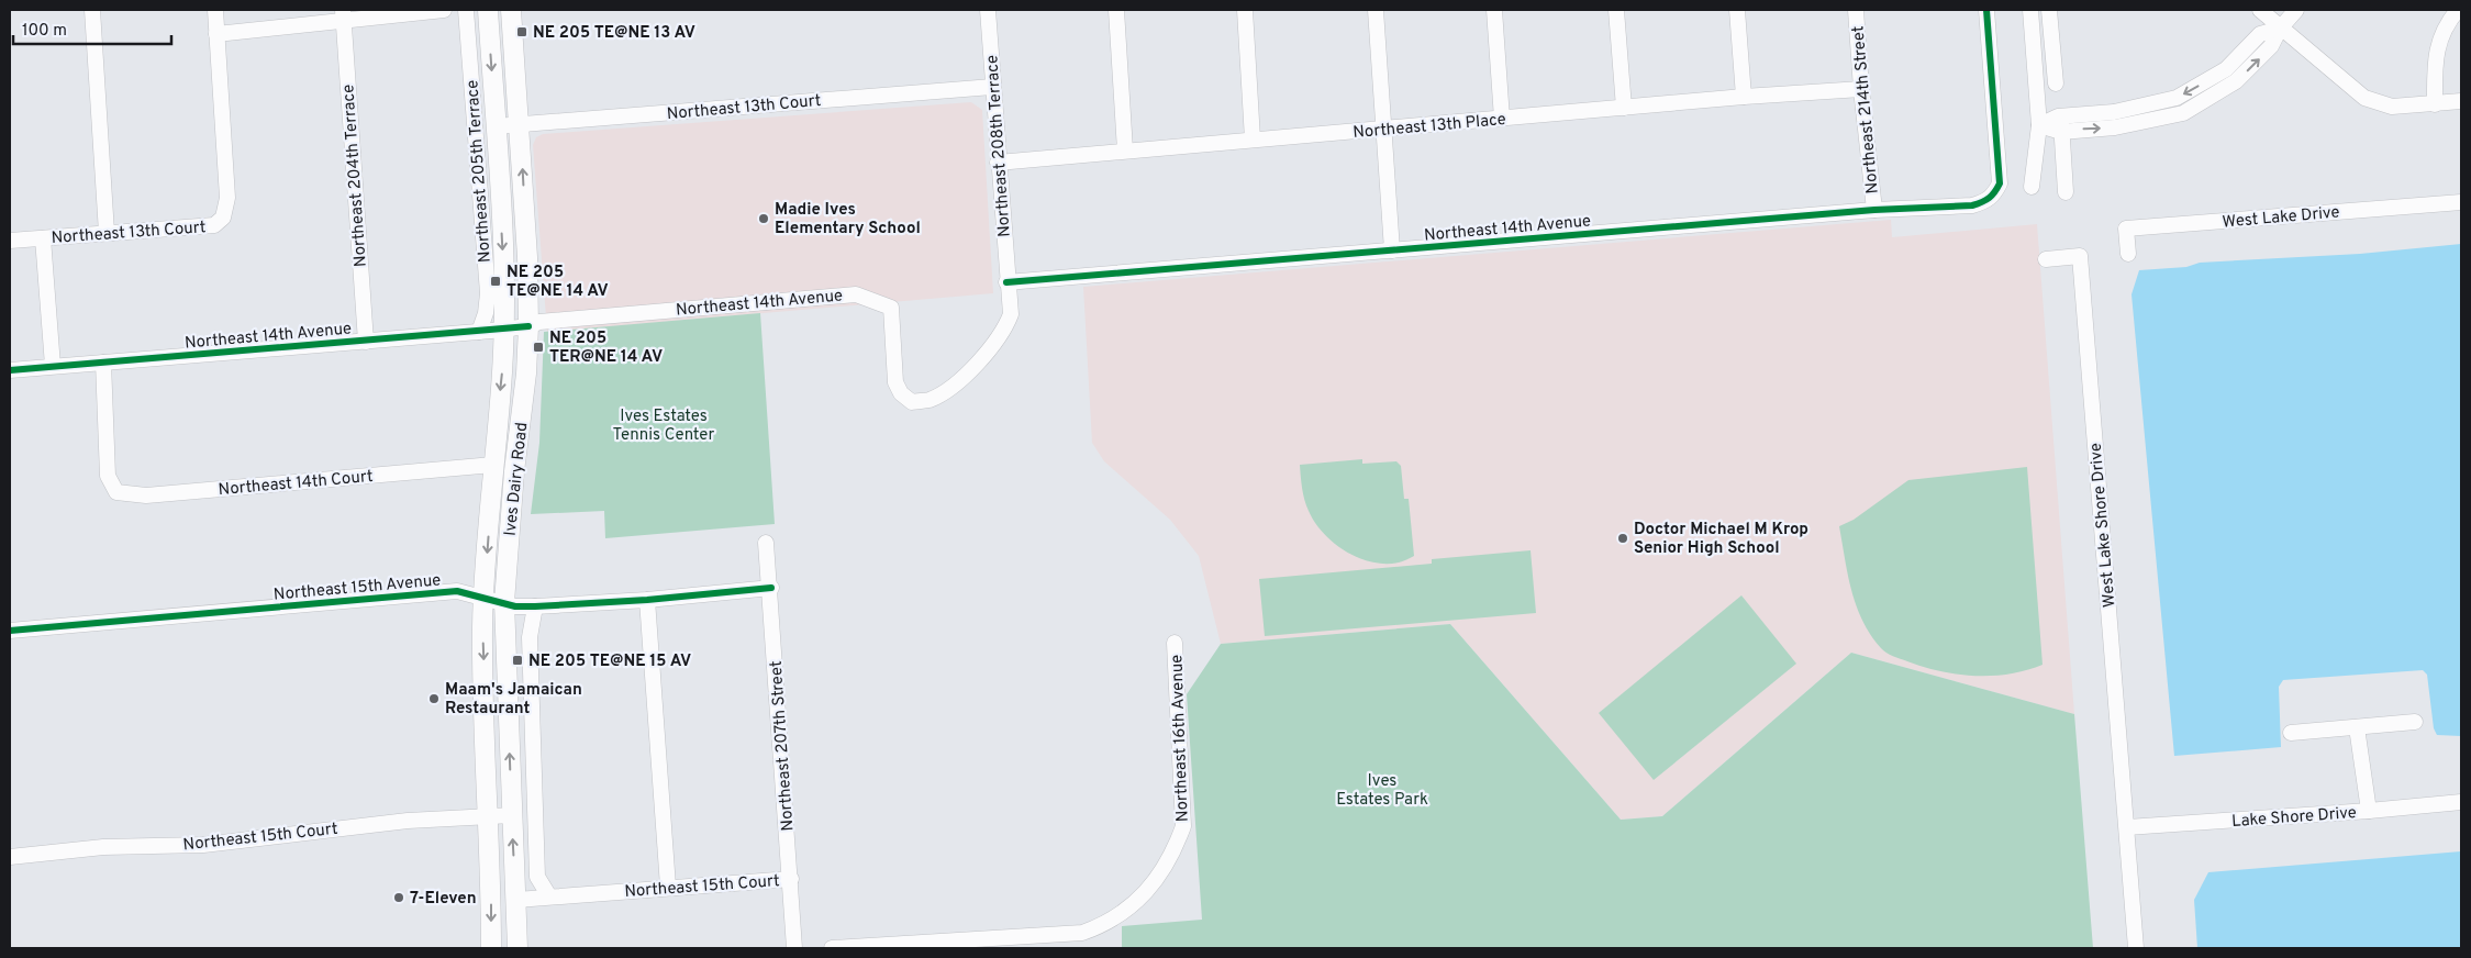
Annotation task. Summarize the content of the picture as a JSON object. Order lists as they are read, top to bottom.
{
  "streets": {
    "main road": ["Ives Dairy Road"],
    "street": [
      "Northeast 13th Court",
      "Northeast 214th Street",
      "Northeast 13th Place",
      "Northeast 208th Terrace",
      "Northeast 205th Terrace",
      "Northeast 204th Terrace",
      "West Lake Drive",
      "Northeast 14th Avenue",
      "Northeast 14th Court",
      "West Lake Shore Drive",
      "Northeast 15th Avenue",
      "Northeast 16th Avenue",
      "Northeast 207th Street",
      "Lake Shore Drive",
      "Northeast 15th Court"
    ]
  },
  "crossings": [
    ["Northeast 13th Court", "Northeast 208th Terrace"],
    ["Northeast 13th Court", "Ives Dairy Road"],
    ["Northeast 214th Street", "Northeast 13th Place"],
    ["Northeast 214th Street", "Northeast 14th Avenue"],
    ["Northeast 13th Place", "Northeast 208th Terrace"],
    ["Northeast 208th Terrace", "Northeast 14th Avenue"],
    ["Northeast 205th Terrace", "Northeast 14th Avenue"],
    ["Northeast 204th Terrace", "Northeast 14th Avenue"],
    ["Northeast 14th Avenue", "Ives Dairy Road"],
    ["Northeast 14th Avenue", "Northeast 14th Court"],
    ["Ives Dairy Road", "Northeast 14th Court"],
    ["Ives Dairy Road", "Northeast 15th Avenue"],
    ["Ives Dairy Road", "Northeast 15th Court"],
    ["West Lake Shore Drive", "Lake Shore Drive"],
    ["Northeast 15th Avenue", "Northeast 207th Street"],
    ["Northeast 207th Street", "Northeast 15th Court"]
  ],
  "parks": ["Ives Estates Tennis Center", "Ives Estates Park"],
  "places": {
    "transit": [
      "NE 205 TE@NE 13 AV",
      "NE 205 TE@NE 14 AV",
      "NE 205 TER@NE 14 AV",
      "NE 205 TE@NE 15 AV"
    ],
    "other": [
      "Madie Ives Elementary School",
      "Doctor Michael M Krop Senior High School",
      "Maam's Jamaican Restaurant",
      "7-Eleven"
    ]
  },
  "scale_bar": "100 m"
}
